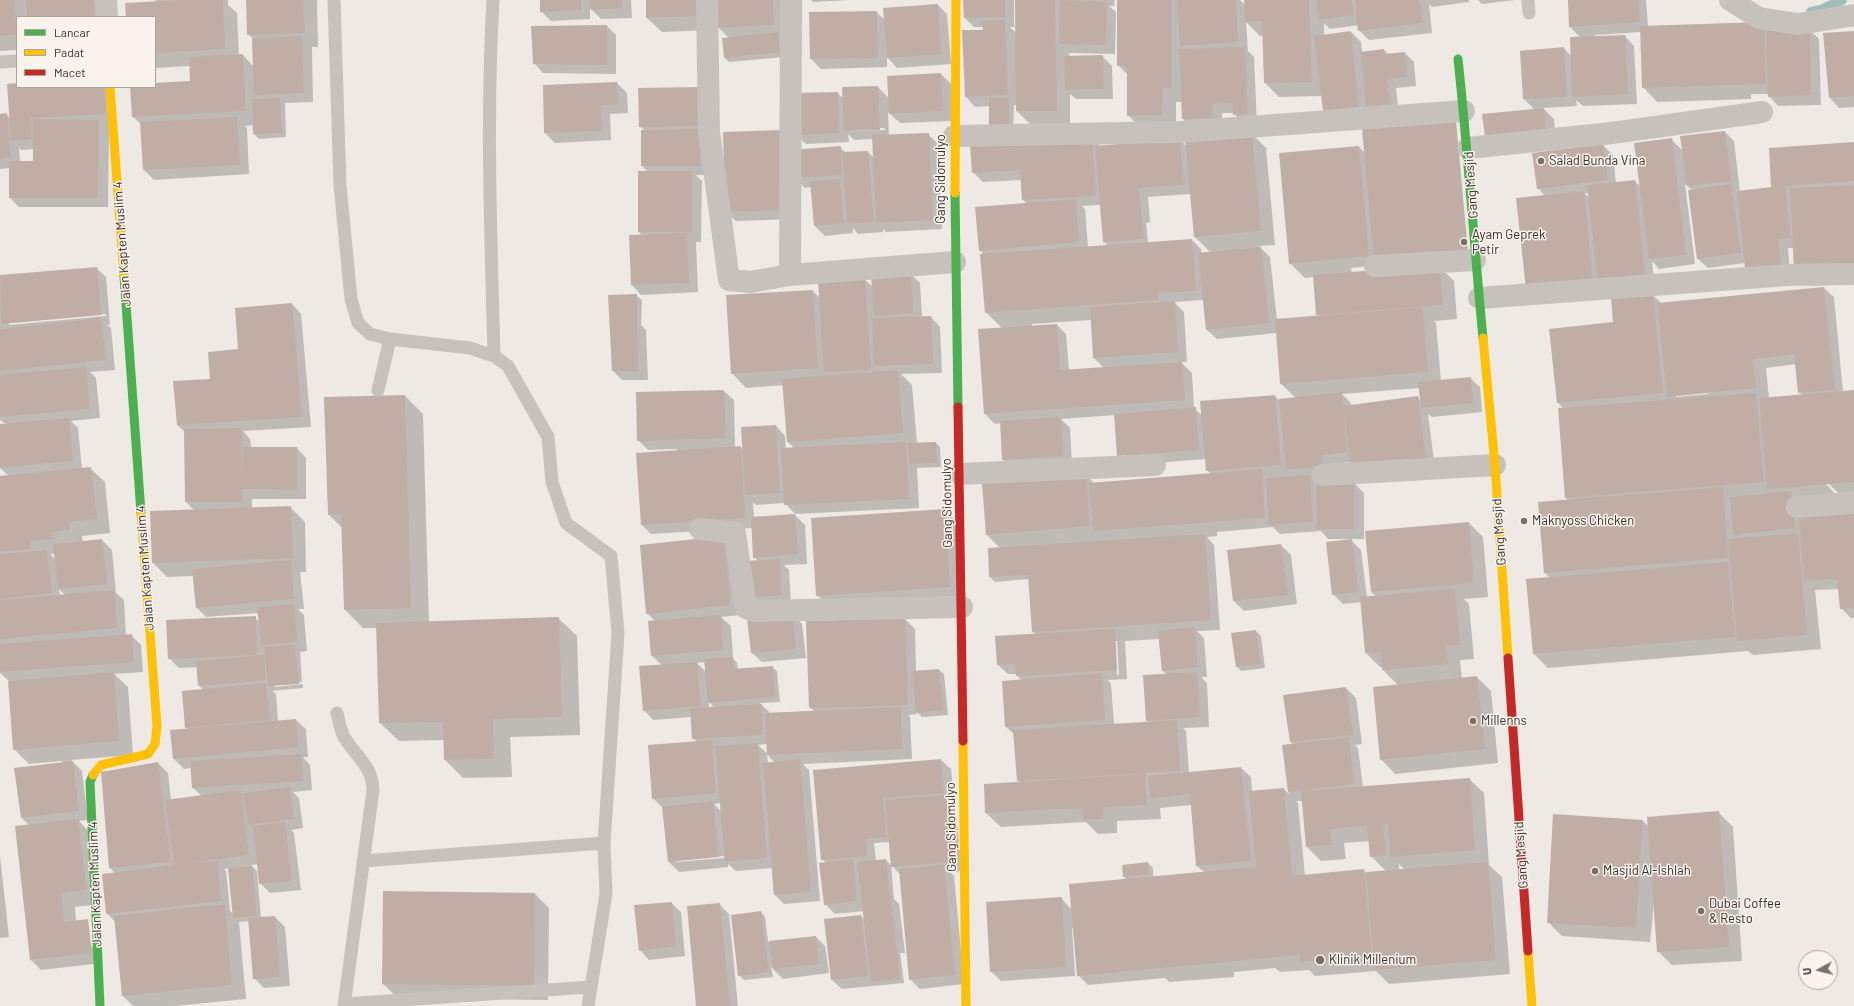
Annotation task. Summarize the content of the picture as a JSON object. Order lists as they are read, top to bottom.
{
  "streets": {
    "street": ["Gang Sidomulyo", "Gang Mesjid", "Jalan Kapten Muslim 4"]
  },
  "places": [
    "Salad Bunda Vina",
    "Ayam Geprek Petir",
    "Maknyoss Chicken",
    "Millenns",
    "Masjid Al-Ishlah",
    "Dubai Coffee & Resto",
    "Klinik Millenium"
  ],
  "legend": ["Lancar", "Padat", "Macet"],
  "north": "left"
}
